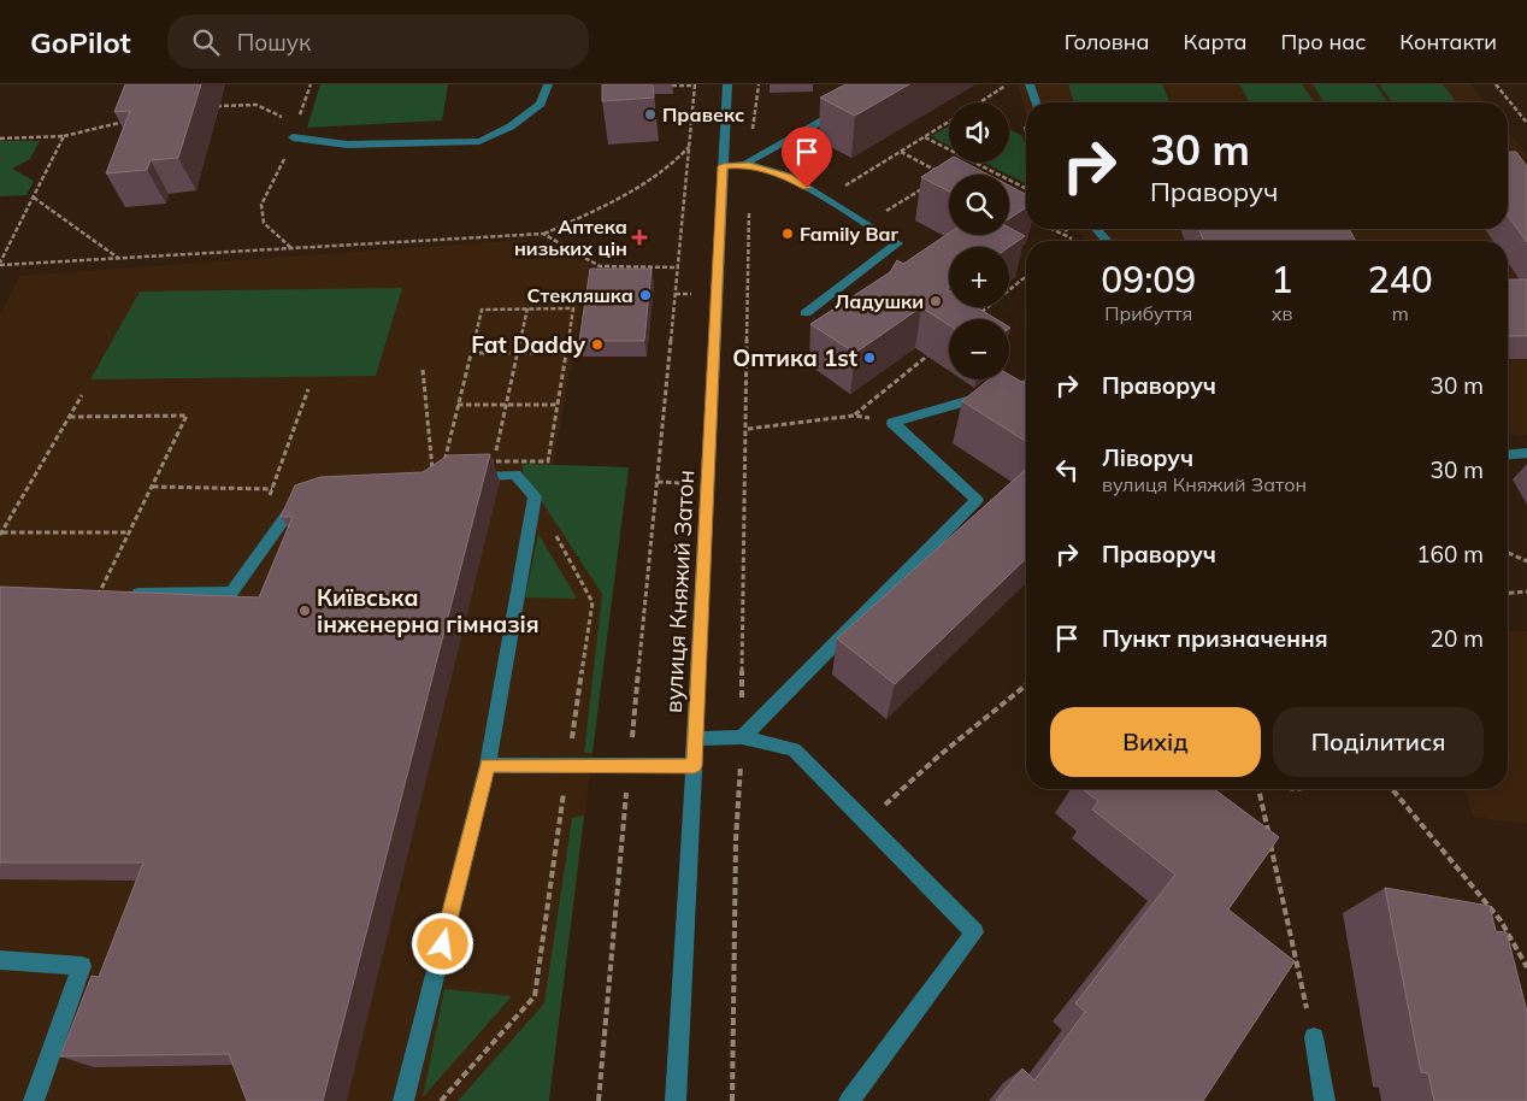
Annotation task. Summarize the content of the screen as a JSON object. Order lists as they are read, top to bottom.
{
  "streets": {
    "street": ["вулиця Княжий Затон"]
  },
  "places": {
    "other": [
      "Правекс",
      "Family Bar",
      "Стекляшка",
      "Ладушки",
      "Fat Daddy",
      "Оптика 1st",
      "Київська інженерна гімназія"
    ],
    "health": ["Аптека низьких цін"]
  },
  "page": {
    "header": "GoPilot",
    "search": "Пошук",
    "nav": [
      "Головна",
      "Карта",
      "Про нас",
      "Контакти"
    ],
    "map_buttons": ["+", "−"],
    "turn": ["30 m", "Праворуч"],
    "eta": [
      "09:09",
      "Прибуття",
      "1",
      "хв",
      "240",
      "m"
    ],
    "list": [
      {
        "name": "Праворуч",
        "value": "30 m"
      },
      {
        "name": "Ліворуч",
        "note": "вулиця Княжий Затон",
        "value": "30 m"
      },
      {
        "name": "Праворуч",
        "value": "160 m"
      },
      {
        "name": "Пункт призначення",
        "value": "20 m"
      }
    ],
    "buttons": ["Вихід", "Поділитися"]
  }
}
